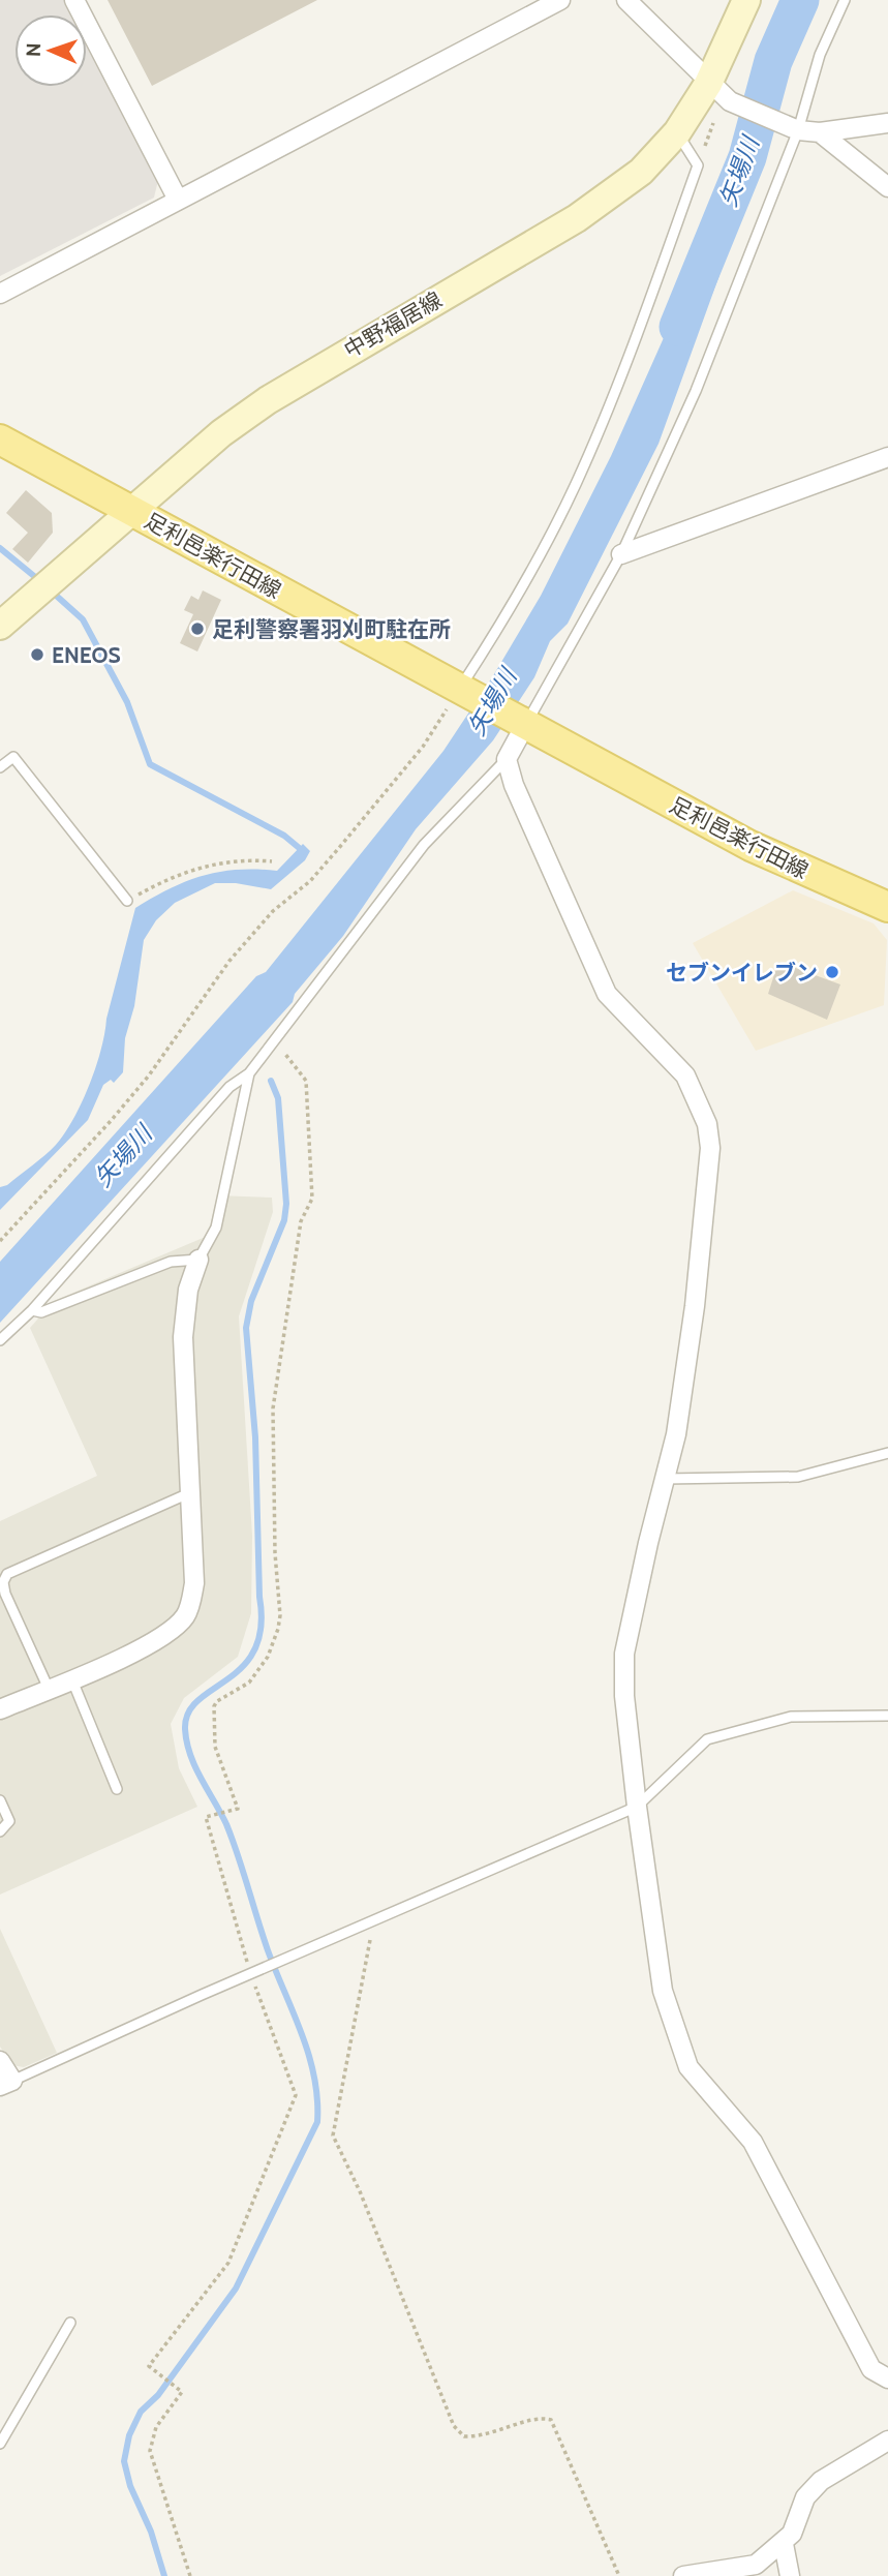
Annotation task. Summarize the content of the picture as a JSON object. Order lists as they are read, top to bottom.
{
  "streets": {
    "main road": ["中野福居線", "足利邑楽行田線"]
  },
  "crossings": [
    ["中野福居線", "足利邑楽行田線"]
  ],
  "water": ["矢場川"],
  "places": ["足利警察署羽刈町駐在所", "ENEOS", "セブンイレブン"],
  "north": "left"
}
